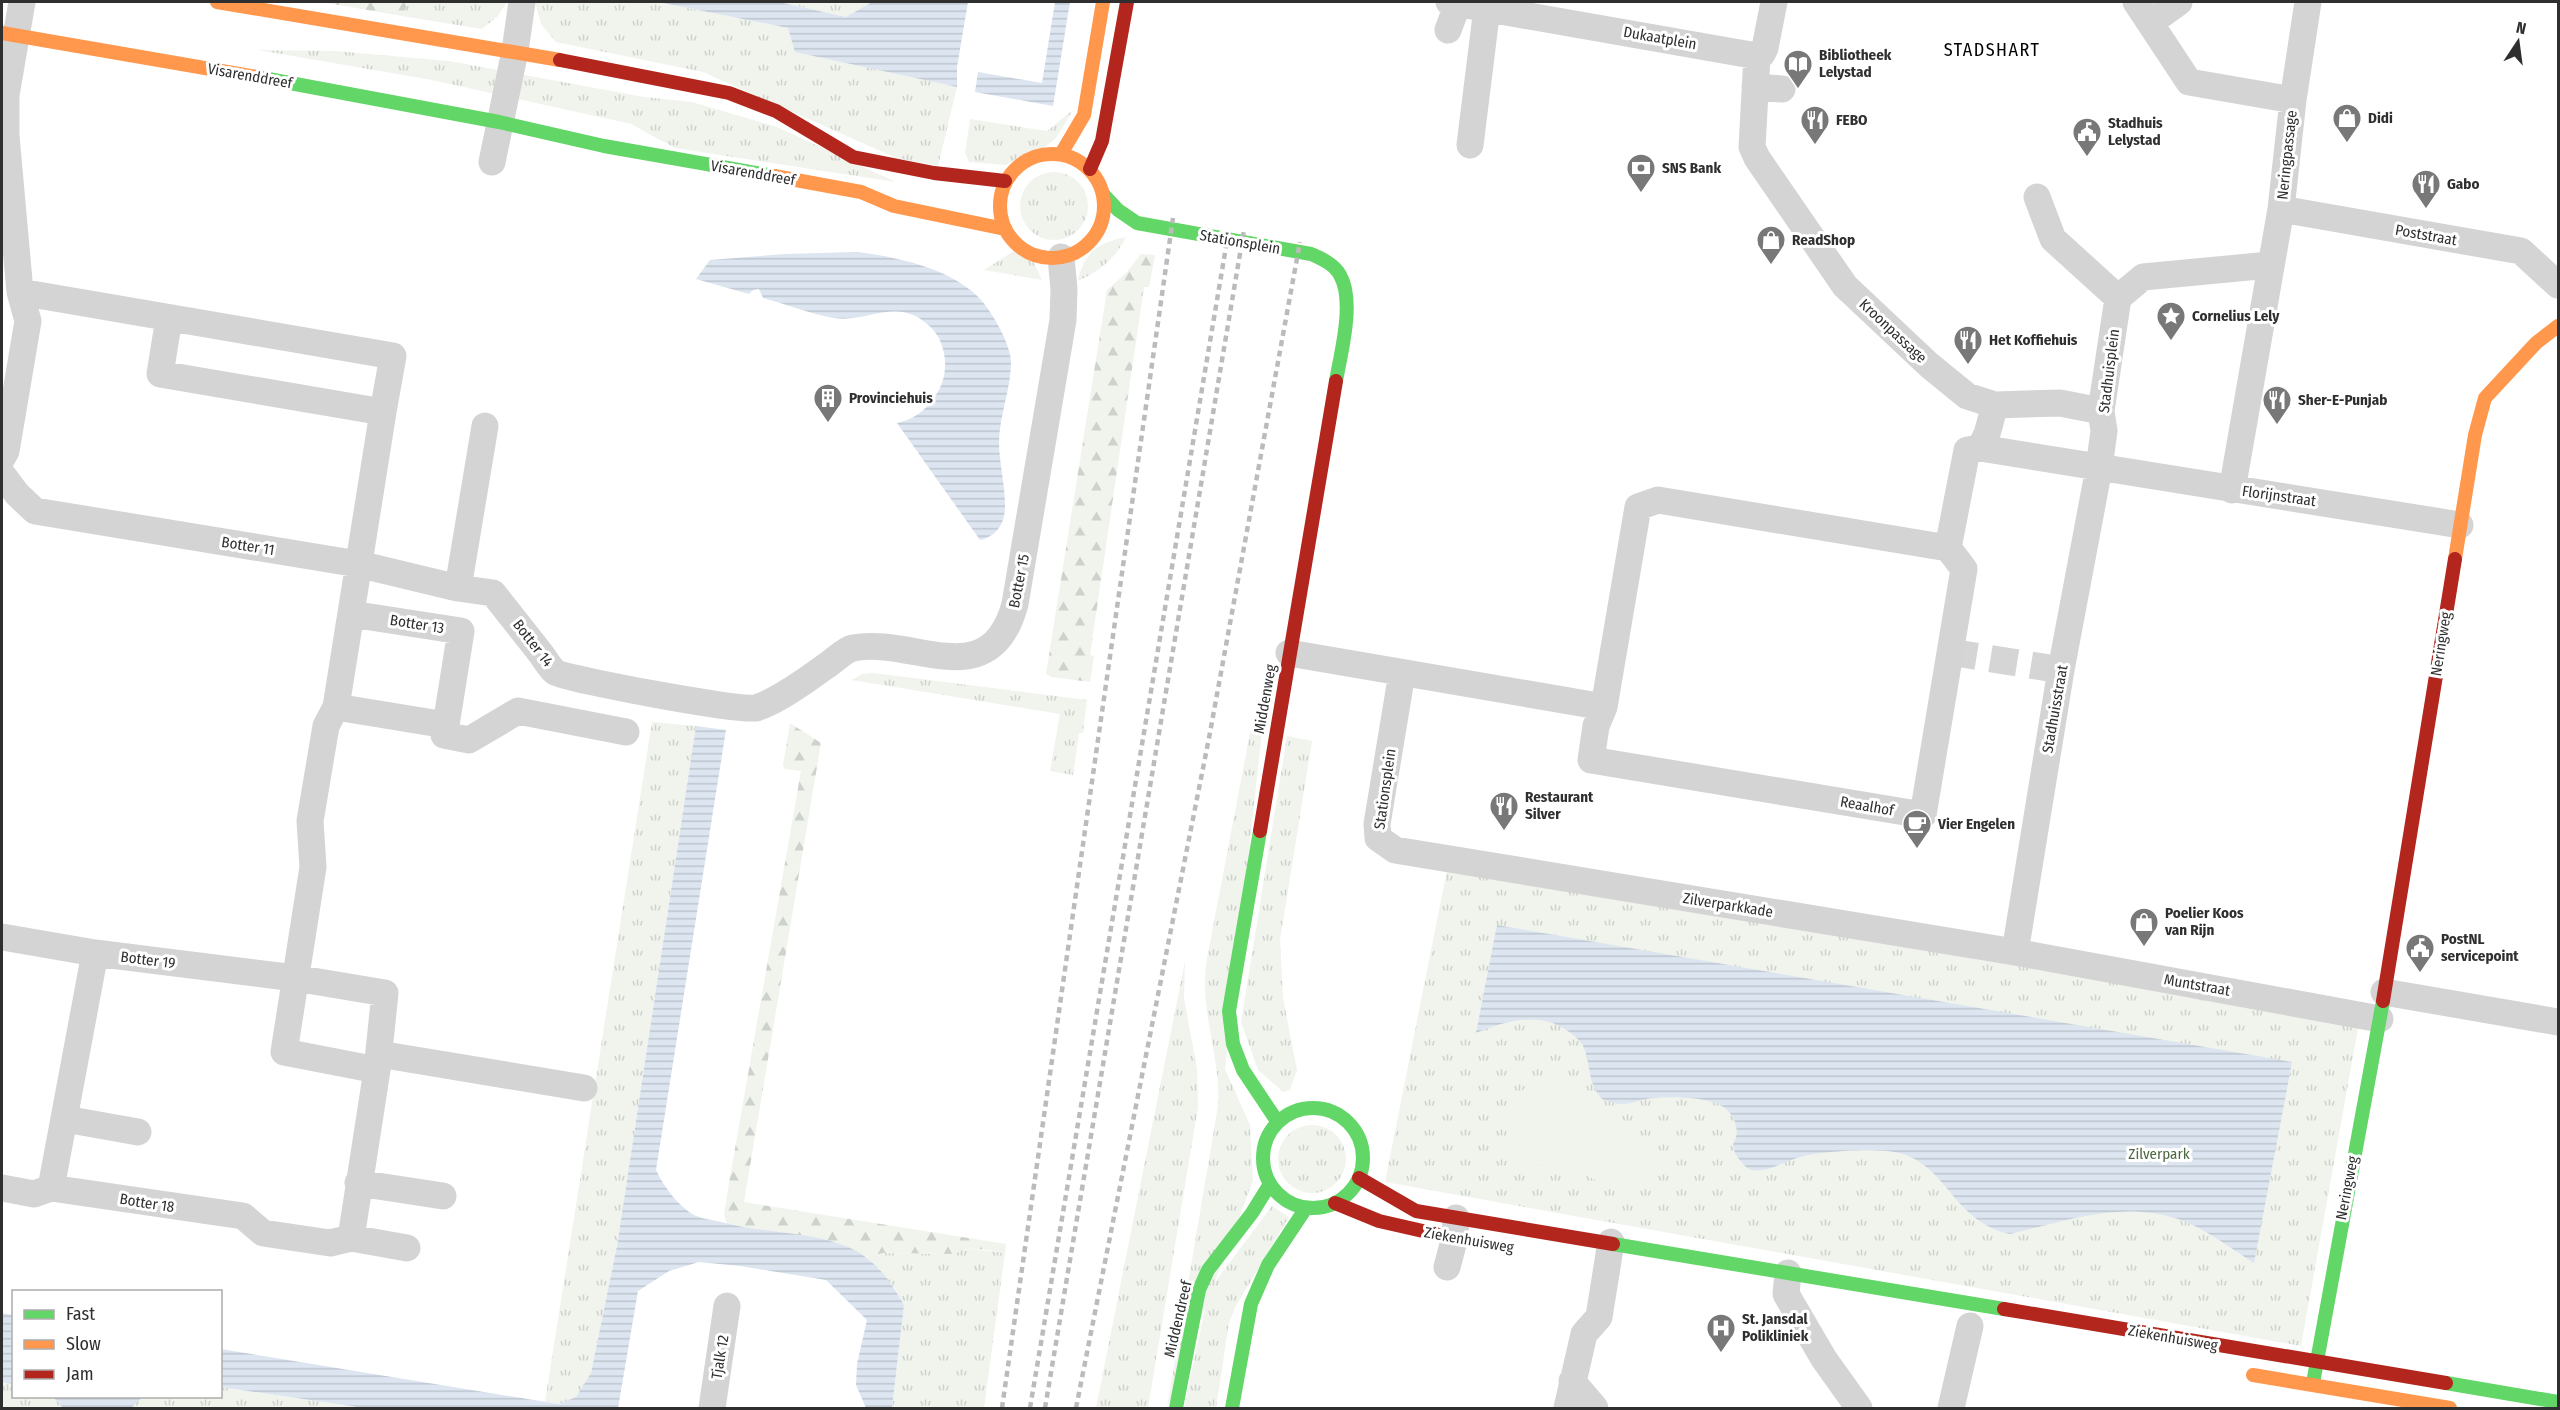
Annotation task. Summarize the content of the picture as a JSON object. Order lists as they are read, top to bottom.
{
  "streets": {
    "main road": [
      "Visarenddreef",
      "Stationsplein",
      "Neringweg",
      "Middenweg",
      "Ziekenhuisweg",
      "Middendreef"
    ],
    "street": [
      "Dukaatplein",
      "Neringpassage",
      "Poststraat",
      "Kroonpassage",
      "Stadhuisplein",
      "Florijnstraat",
      "Botter 11",
      "Botter 15",
      "Botter 13",
      "Botter 14",
      "Stadhuisstraat",
      "Reaalhof",
      "Zilverparkkade",
      "Botter 19",
      "Muntstraat",
      "Botter 18",
      "Tjalk 12"
    ]
  },
  "crossings": [
    ["Visarenddreef", "Stationsplein"],
    ["Visarenddreef", "Botter 15"],
    ["Neringpassage", "Poststraat"],
    ["Stationsplein", "Botter 15"],
    ["Stationsplein", "Middenweg"],
    ["Stationsplein", "Zilverparkkade"],
    ["Kroonpassage", "Stadhuisplein"],
    ["Stadhuisplein", "Florijnstraat"],
    ["Stadhuisplein", "Stadhuisstraat"],
    ["Florijnstraat", "Neringweg"],
    ["Florijnstraat", "Stadhuisstraat"],
    ["Botter 11", "Botter 14"],
    ["Botter 15", "Botter 14"],
    ["Neringweg", "Muntstraat"],
    ["Neringweg", "Ziekenhuisweg"],
    ["Middenweg", "Ziekenhuisweg"],
    ["Middenweg", "Middendreef"],
    ["Stadhuisstraat", "Zilverparkkade"],
    ["Stadhuisstraat", "Muntstraat"],
    ["Zilverparkkade", "Muntstraat"],
    ["Botter 19", "Botter 18"],
    ["Ziekenhuisweg", "Middendreef"]
  ],
  "districts": ["STADSHART"],
  "parks": ["Zilverpark"],
  "places": {
    "library": ["Bibliotheek Lelystad"],
    "shop": ["Didi", "ReadShop", "Poelier Koos van Rijn"],
    "restaurant": [
      "FEBO",
      "Gabo",
      "Het Koffiehuis",
      "Sher-E-Punjab",
      "Restaurant Silver"
    ],
    "public building": ["Stadhuis Lelystad", "PostNL servicepoint"],
    "bank": ["SNS Bank"],
    "place": ["Cornelius Lely"],
    "building": ["Provinciehuis"],
    "cafe": ["Vier Engelen"],
    "hospital": ["St. Jansdal Polikliniek"]
  },
  "legend": ["Fast", "Slow", "Jam"],
  "north": "top"
}
